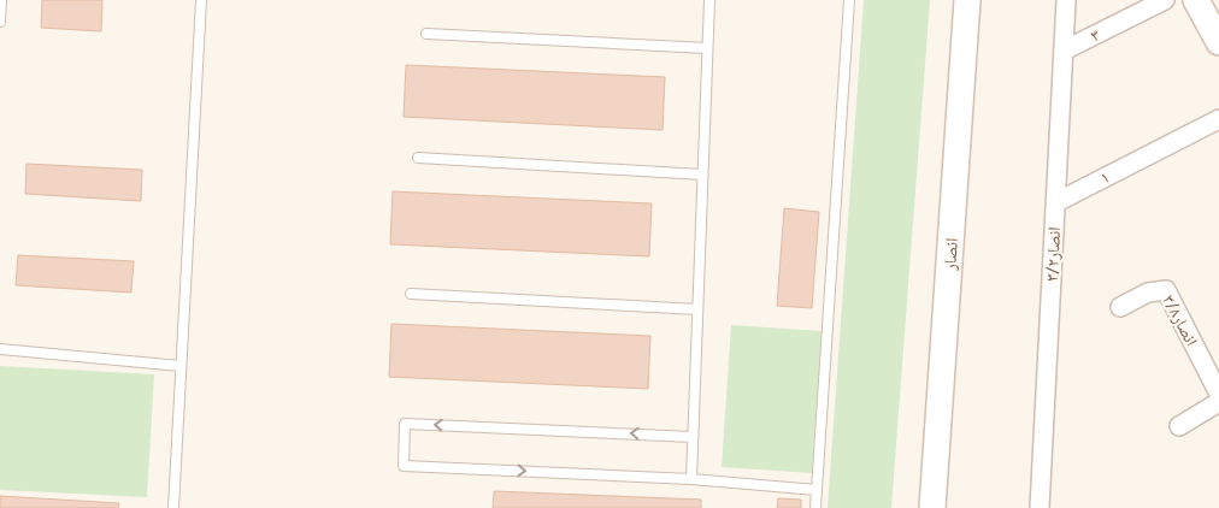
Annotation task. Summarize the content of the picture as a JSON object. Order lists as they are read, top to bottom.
{
  "streets": {
    "street": [
      "۳",
      "۱",
      "انصار",
      "انصار۳/۲",
      "انصار۳/۸"
    ]
  },
  "crossings": [
    ["۳", "انصار۳/۲"],
    ["۱", "انصار۳/۲"]
  ]
}
